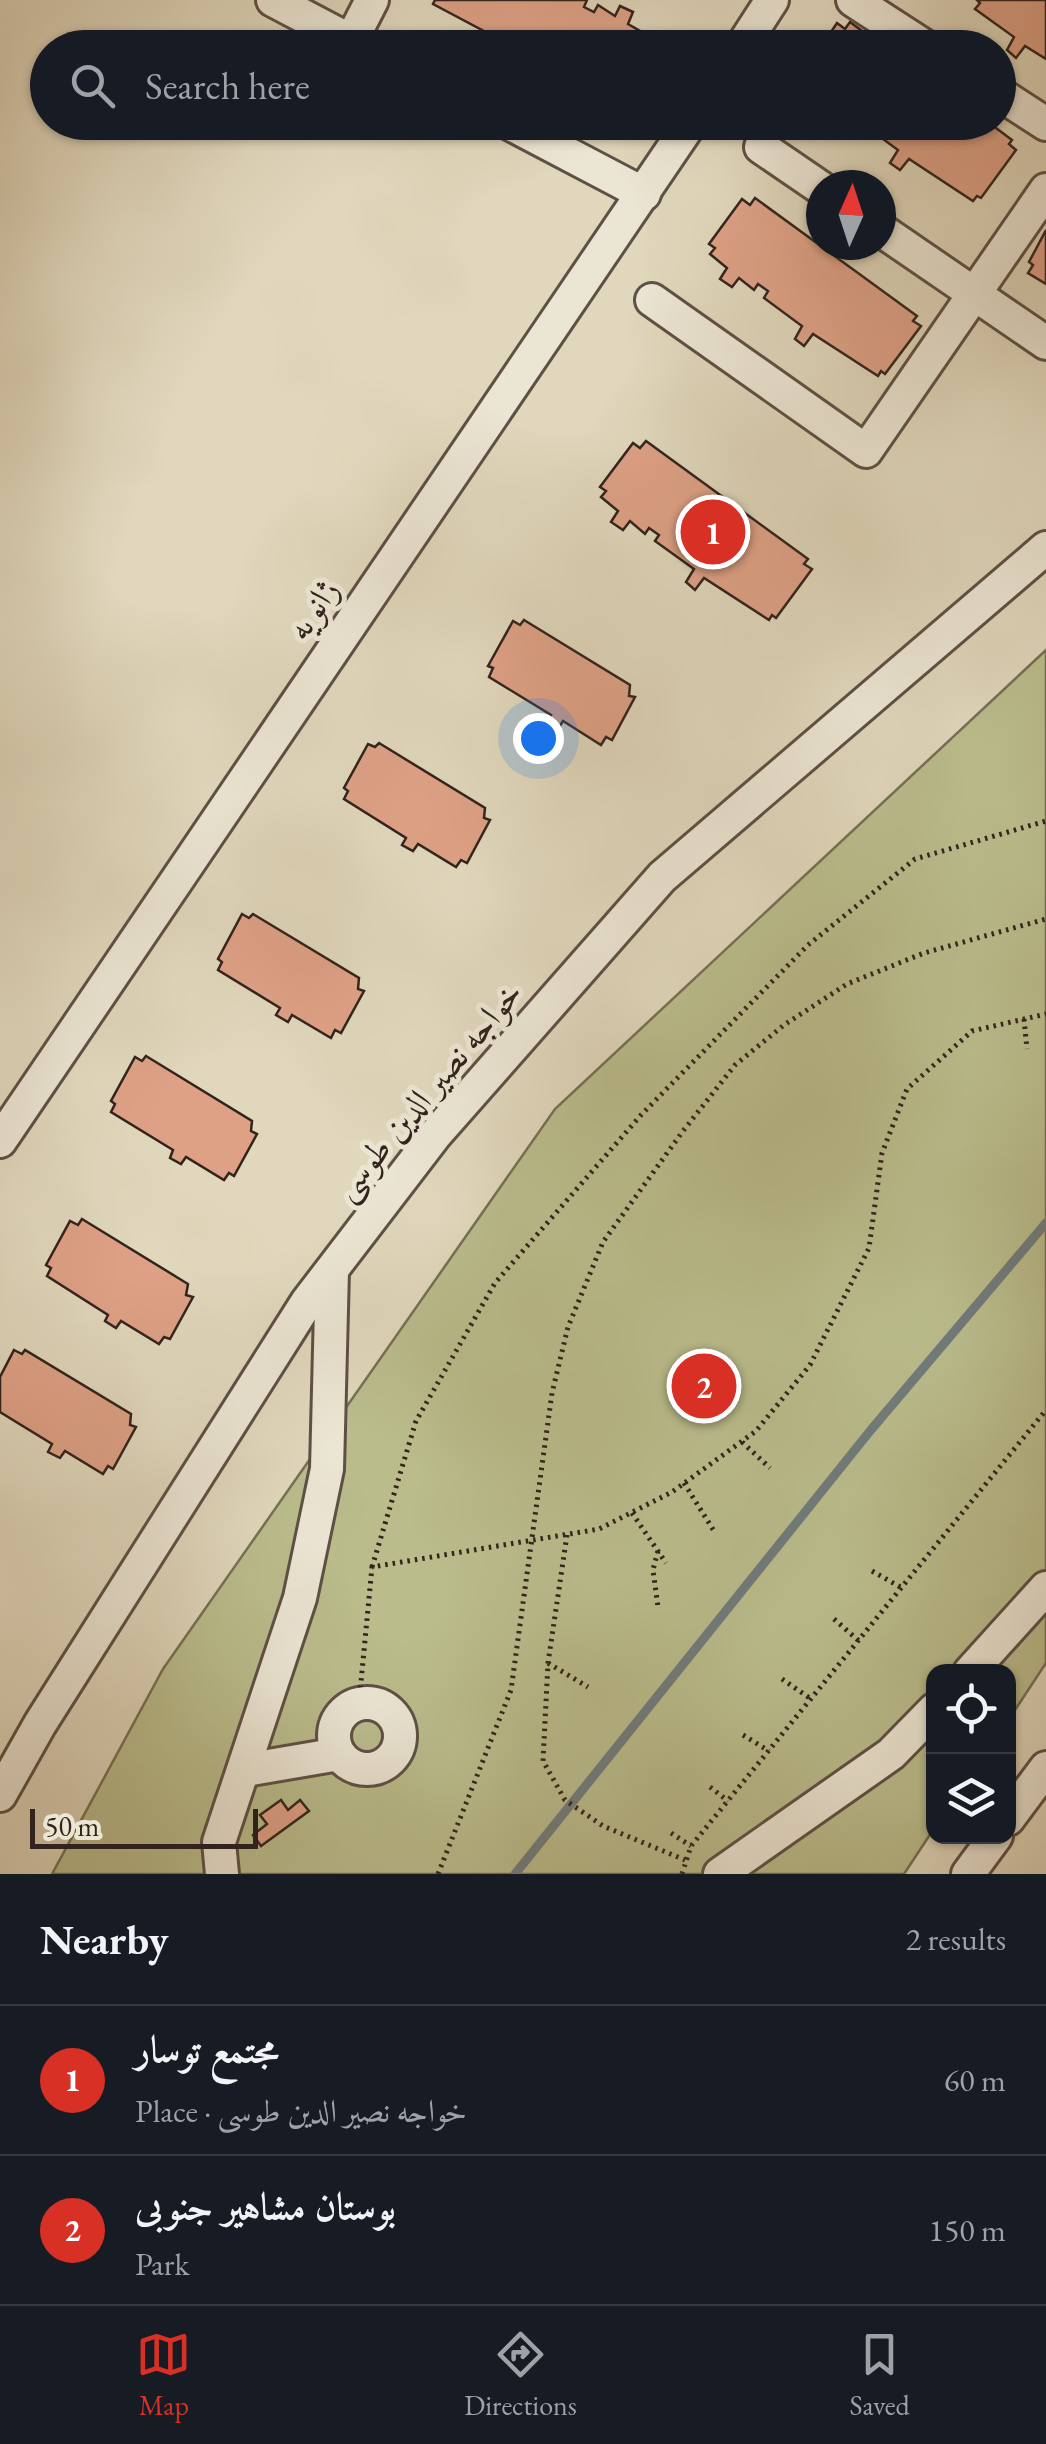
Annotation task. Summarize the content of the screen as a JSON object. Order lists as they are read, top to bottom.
{
  "streets": {
    "street": ["ژانویه", "خواجه نصیر الدین طوسی"]
  },
  "scale_bar": "50 m",
  "north": "top",
  "page": {
    "search": "Search here",
    "pins": ["1", "2"],
    "scale": "50 m",
    "heading": ["Nearby", "2 results"],
    "list": [
      {
        "mark": "1",
        "name": "مجتمع توسار",
        "note": "Place · خواجه نصیر الدین طوسی",
        "value": "60 m"
      },
      {
        "mark": "2",
        "name": "بوستان مشاهیر جنوبی",
        "note": "Park",
        "value": "150 m"
      }
    ],
    "nav": ["Map", "Directions", "Saved"]
  }
}
